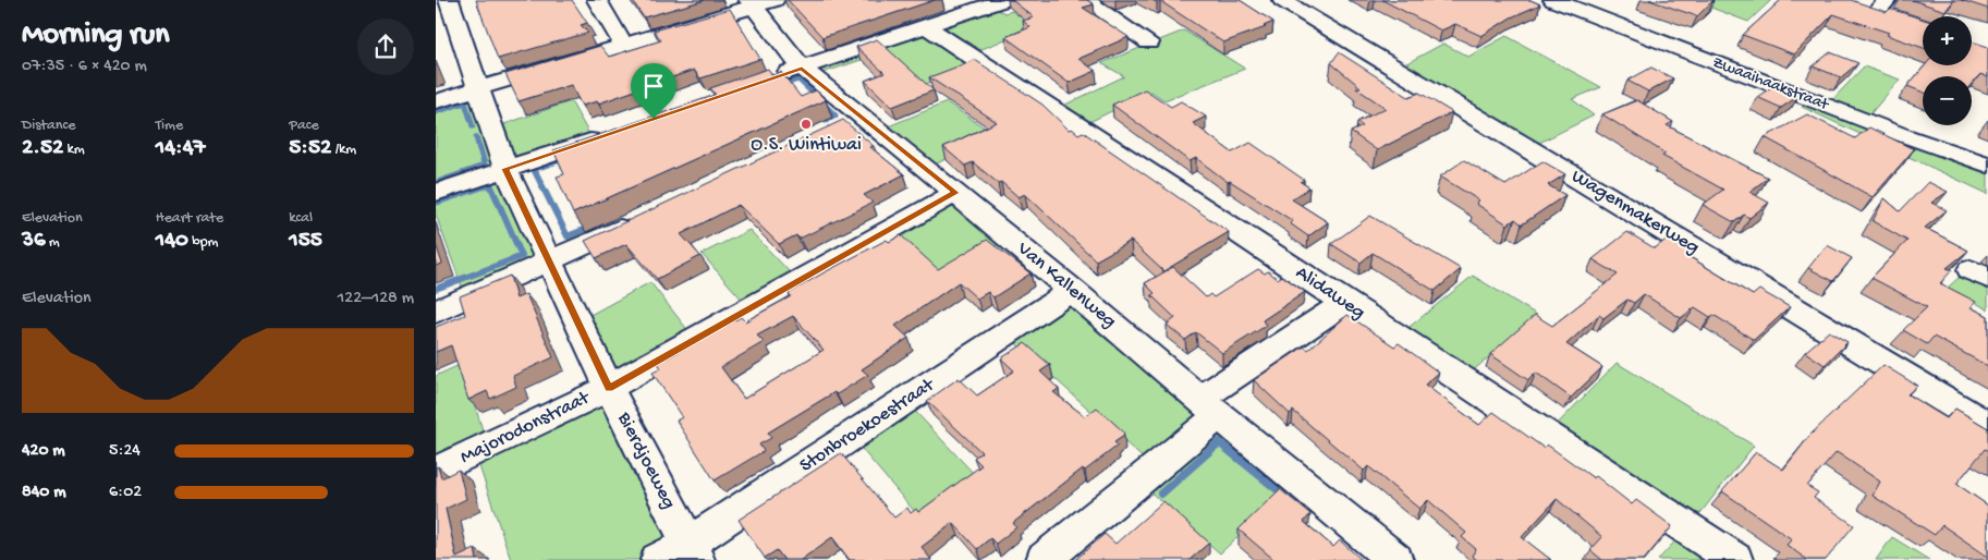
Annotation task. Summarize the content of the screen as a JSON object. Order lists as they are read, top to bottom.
{
  "streets": {
    "street": [
      "Zwaaihaakstraat",
      "Wagenmakerweg",
      "Van Kallenweg",
      "Alidaweg",
      "Stonbroekoestraat",
      "Majorodonstraat",
      "Bierdjoeweg"
    ]
  },
  "crossings": [
    ["Van Kallenweg", "Stonbroekoestraat"],
    ["Van Kallenweg", "Majorodonstraat"],
    ["Stonbroekoestraat", "Bierdjoeweg"],
    ["Majorodonstraat", "Bierdjoeweg"]
  ],
  "places": ["O.S. Wintiwai"],
  "page": {
    "heading": ["Morning run", "07:35 · 6 × 420 m"],
    "map_buttons": ["+", "−"],
    "stats": [
      ["Distance", "2.52 km"],
      ["Time", "14:47"],
      ["Pace", "5:52 /km"],
      ["Elevation", "36 m"],
      ["Heart rate", "140 bpm"],
      ["kcal", "155"]
    ],
    "chart": ["Elevation", "122–128 m"],
    "list": [
      {
        "name": "420 m",
        "note": "5:24"
      },
      {
        "name": "840 m",
        "note": "6:02"
      }
    ]
  }
}
